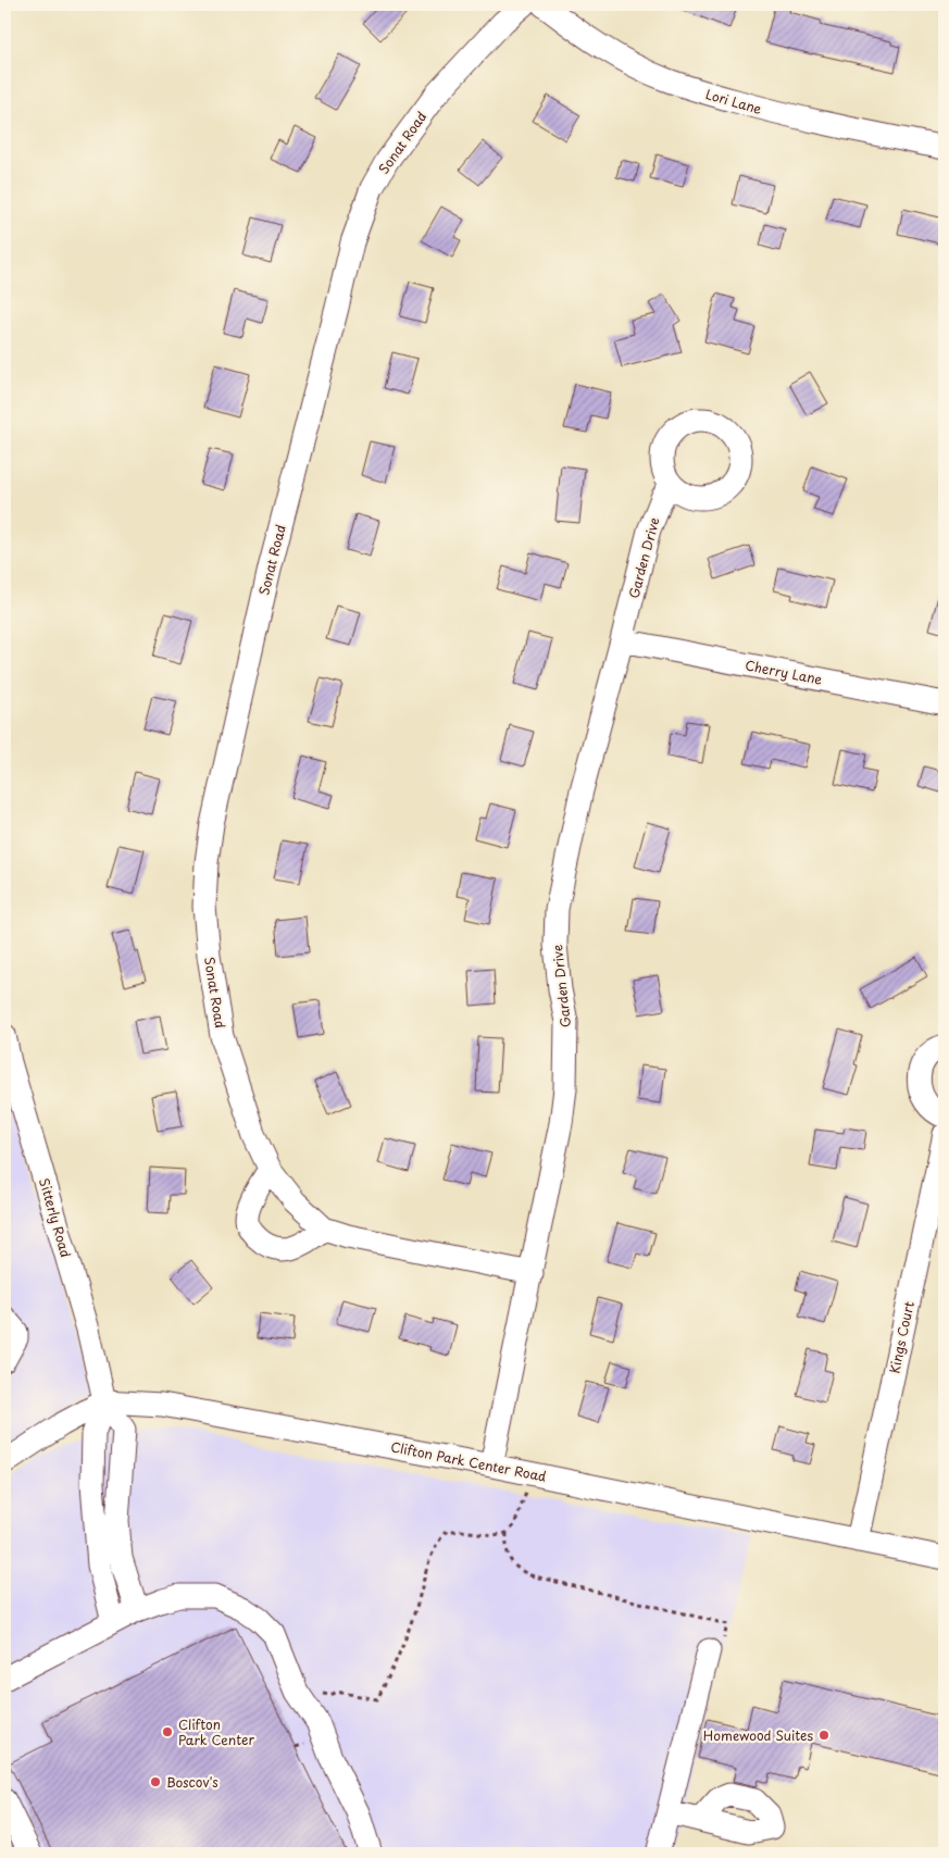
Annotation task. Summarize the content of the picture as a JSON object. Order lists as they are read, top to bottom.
{
  "streets": {
    "street": [
      "Lori Lane",
      "Sonat Road",
      "Garden Drive",
      "Cherry Lane",
      "Sitterly Road",
      "Kings Court",
      "Clifton Park Center Road"
    ]
  },
  "crossings": [
    ["Sonat Road", "Garden Drive"],
    ["Garden Drive", "Cherry Lane"],
    ["Garden Drive", "Clifton Park Center Road"],
    ["Sitterly Road", "Clifton Park Center Road"],
    ["Kings Court", "Clifton Park Center Road"]
  ],
  "places": ["Clifton Park Center", "Homewood Suites", "Boscov's"]
}
